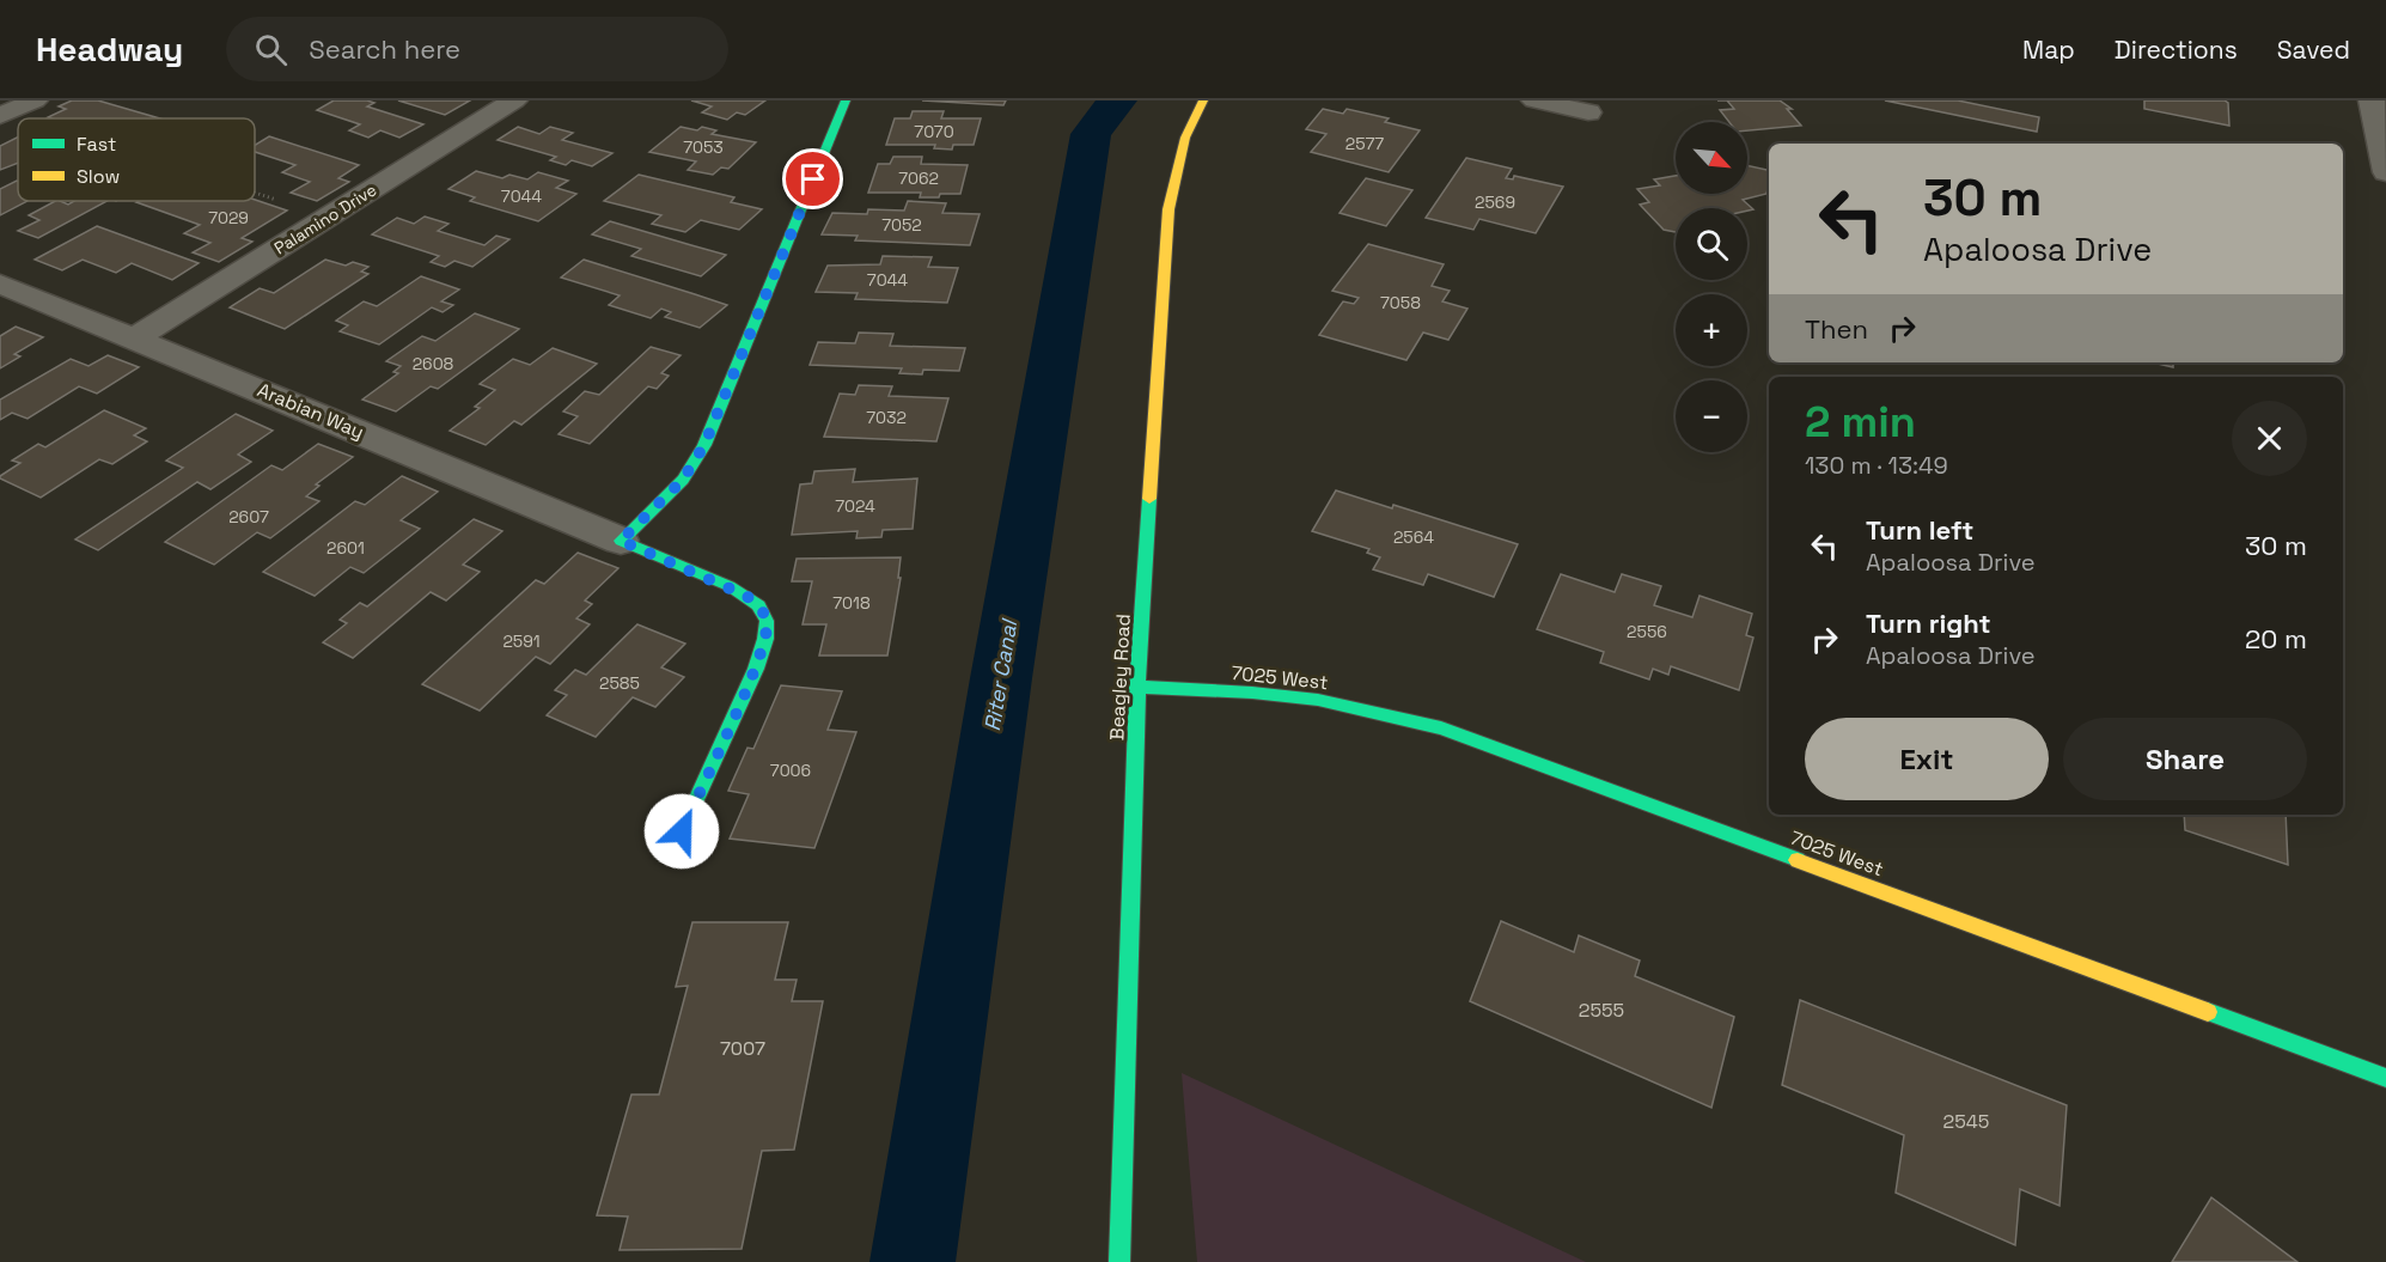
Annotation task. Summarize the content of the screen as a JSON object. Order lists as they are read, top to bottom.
{
  "streets": {
    "street": [
      "Palamino Drive",
      "Arabian Way",
      "Beagley Road",
      "7025 West"
    ]
  },
  "crossings": [
    ["Palamino Drive", "Arabian Way"],
    ["Beagley Road", "7025 West"]
  ],
  "water": ["Riter Canal"],
  "house_numbers": [
    "7070",
    "2577",
    "7053",
    "7062",
    "7044",
    "2569",
    "7029",
    "7052",
    "7044",
    "7058",
    "2608",
    "7032",
    "7024",
    "2607",
    "2564",
    "2601",
    "7018",
    "2556",
    "2591",
    "2585",
    "7006",
    "2555",
    "7007",
    "2545"
  ],
  "legend": ["Fast", "Slow"],
  "north": "bottom right",
  "page": {
    "header": "Headway",
    "search": "Search here",
    "nav": ["Map", "Directions", "Saved"],
    "map_buttons": ["+", "−"],
    "turn": ["30 m", "Apaloosa Drive"],
    "then": "Then",
    "heading": ["2 min", "130 m · 13:49"],
    "list": [
      {
        "name": "Turn left",
        "note": "Apaloosa Drive",
        "value": "30 m"
      },
      {
        "name": "Turn right",
        "note": "Apaloosa Drive",
        "value": "20 m"
      }
    ],
    "buttons": ["Exit", "Share"]
  }
}
